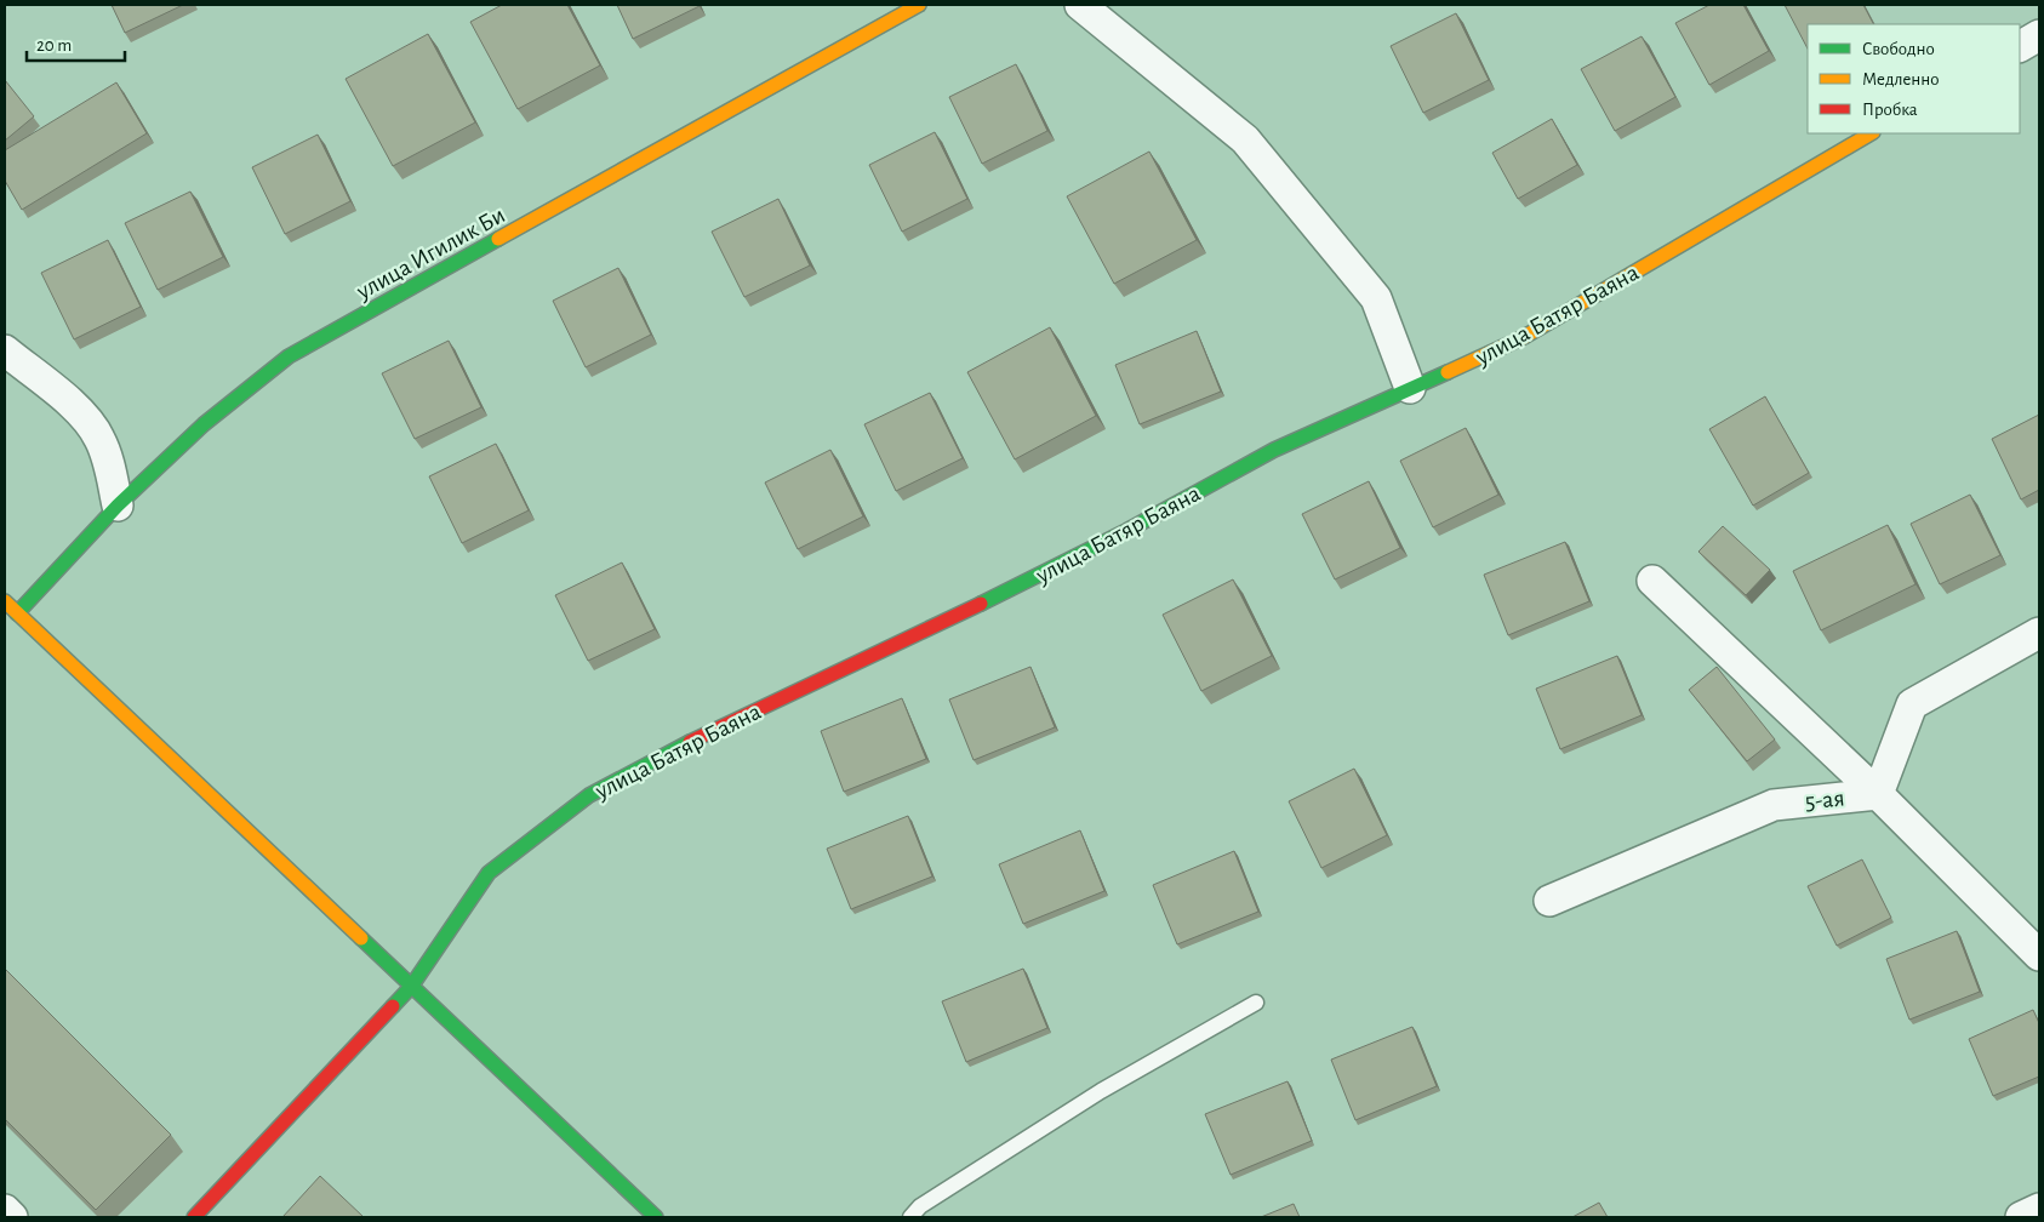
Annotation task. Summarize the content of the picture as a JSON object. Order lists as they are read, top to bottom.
{
  "streets": {
    "street": ["улица Игилик Би", "улица Батяр Баяна", "5-ая"]
  },
  "legend": ["Свободно", "Медленно", "Пробка"],
  "scale_bar": "20 m"
}
